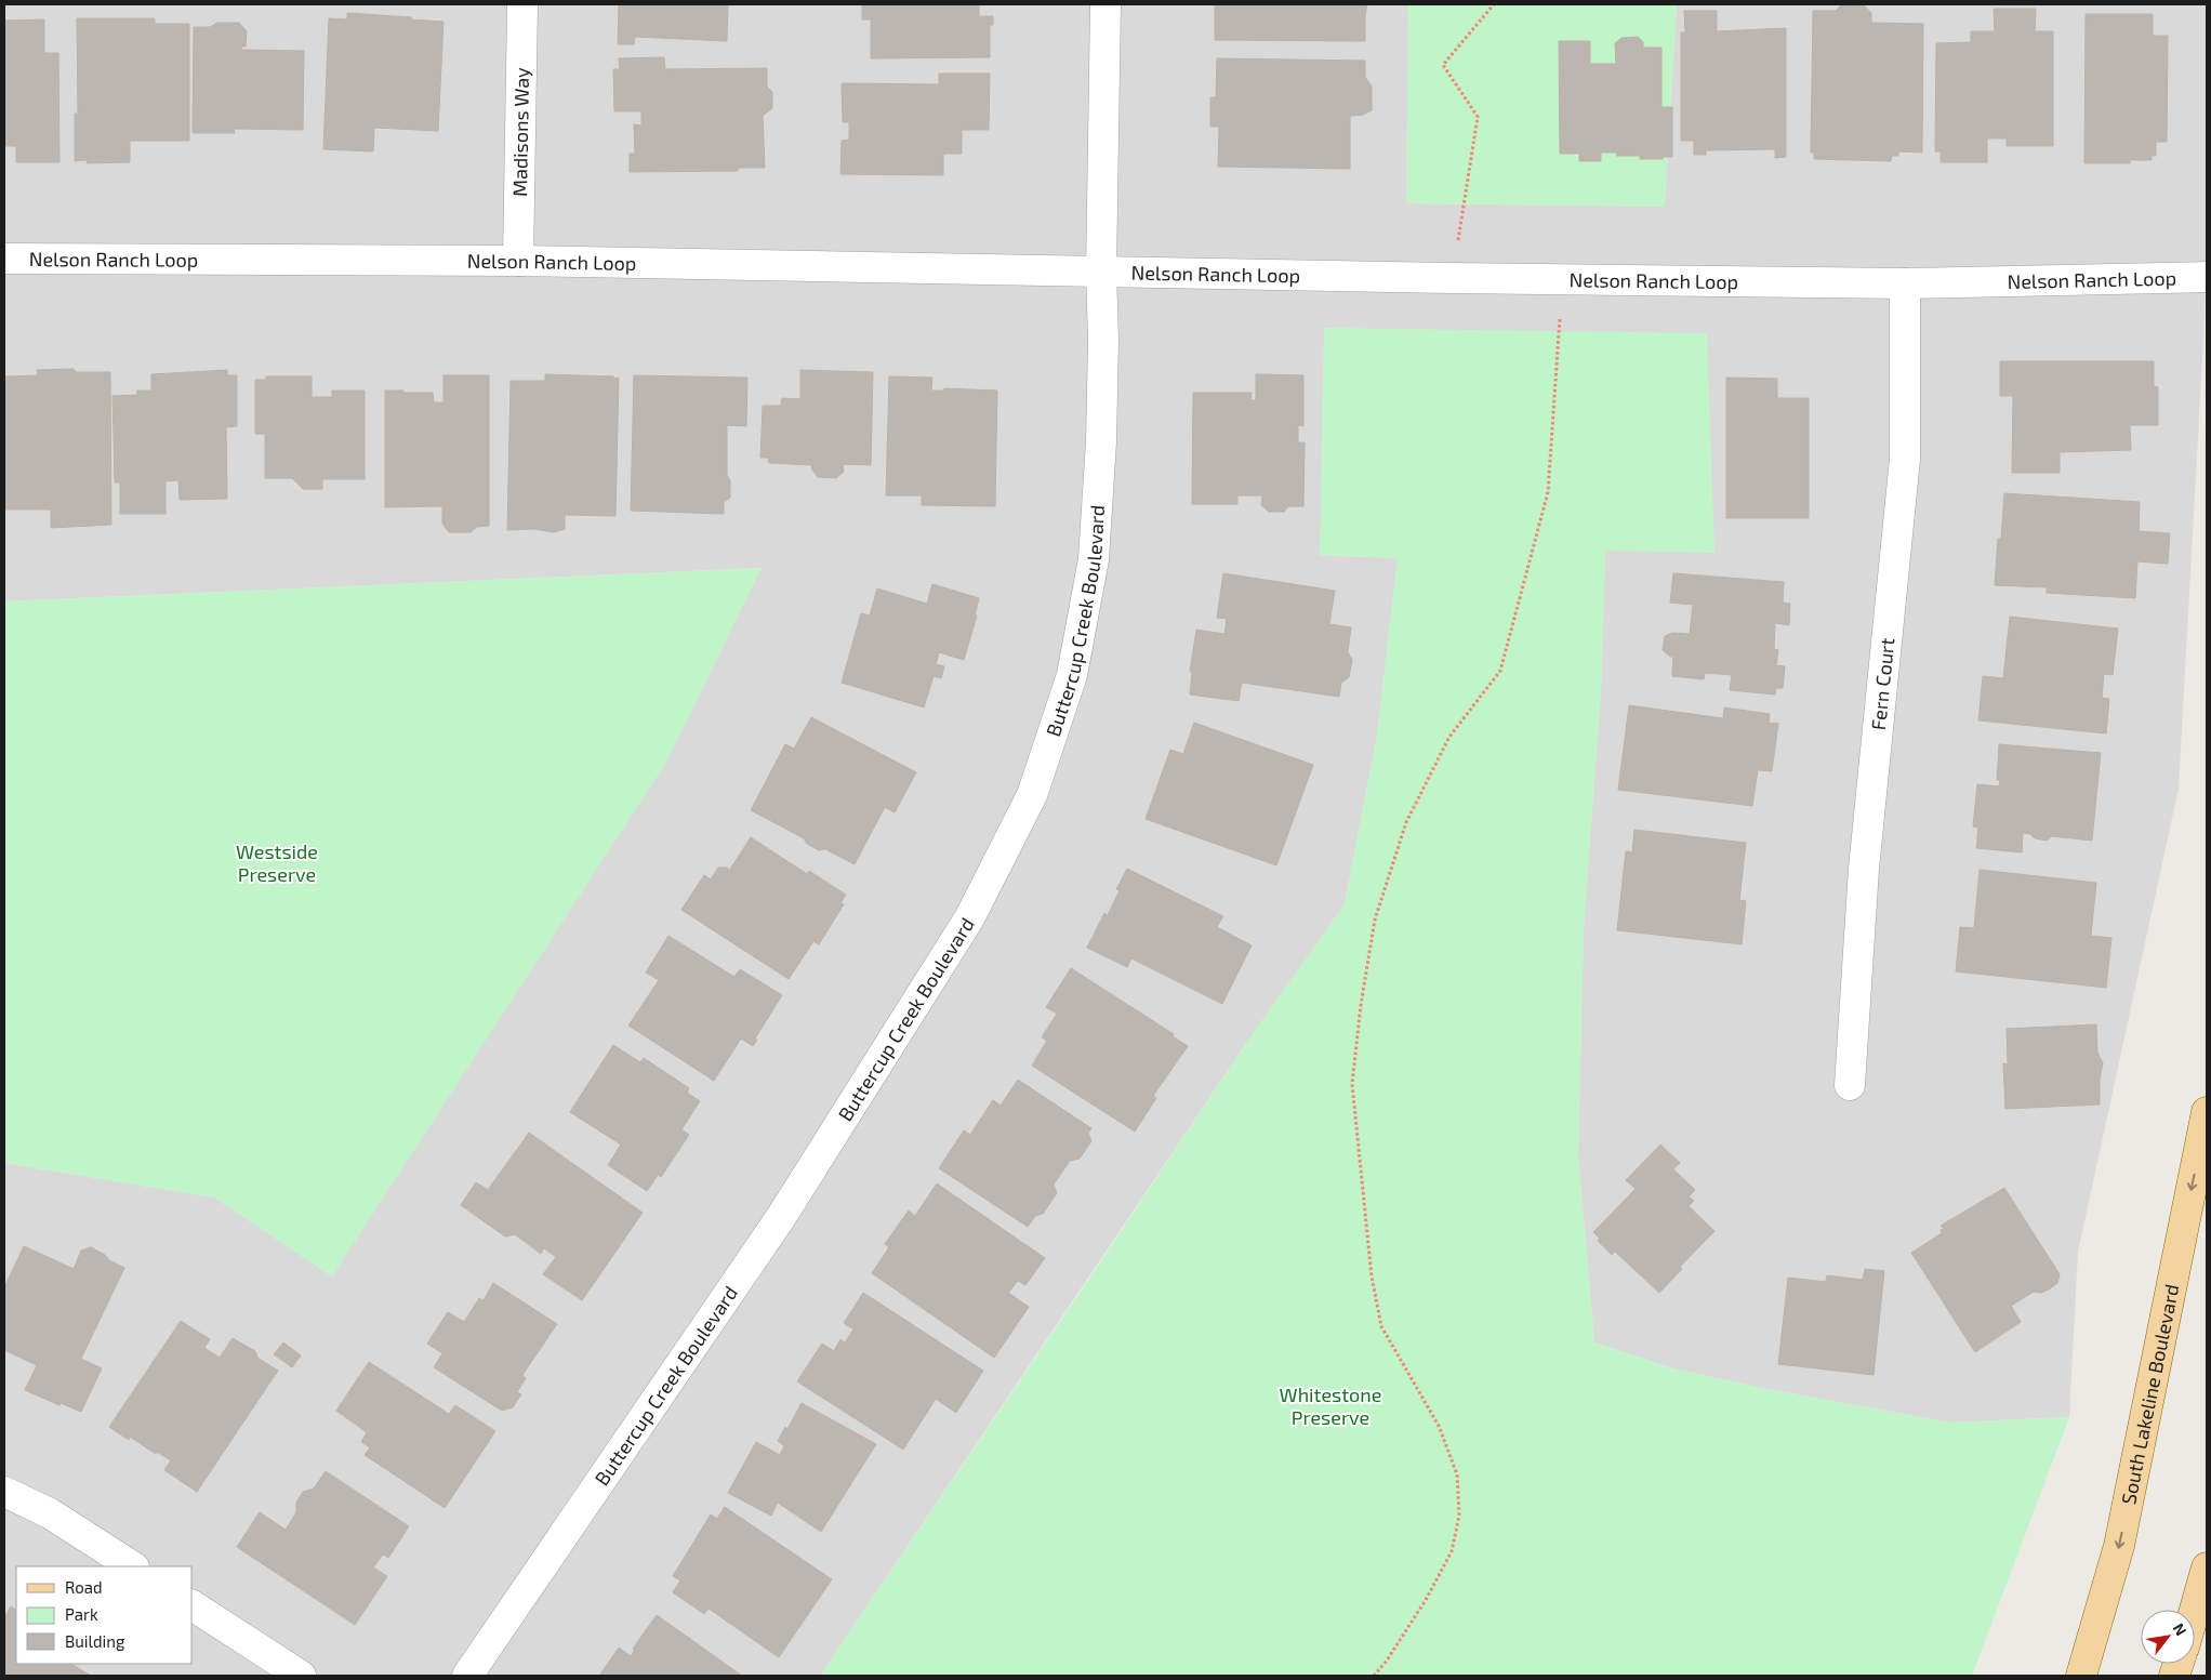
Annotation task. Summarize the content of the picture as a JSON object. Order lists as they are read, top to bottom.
{
  "streets": {
    "main road": ["South Lakeline Boulevard"],
    "street": [
      "Madisons Way",
      "Nelson Ranch Loop",
      "Buttercup Creek Boulevard",
      "Fern Court"
    ]
  },
  "crossings": [
    ["Madisons Way", "Nelson Ranch Loop"],
    ["Nelson Ranch Loop", "Buttercup Creek Boulevard"],
    ["Nelson Ranch Loop", "Fern Court"]
  ],
  "one_way": ["South Lakeline Boulevard"],
  "parks": ["Westside Preserve", "Whitestone Preserve"],
  "legend": ["Road", "Park", "Building"],
  "north": "top right"
}
